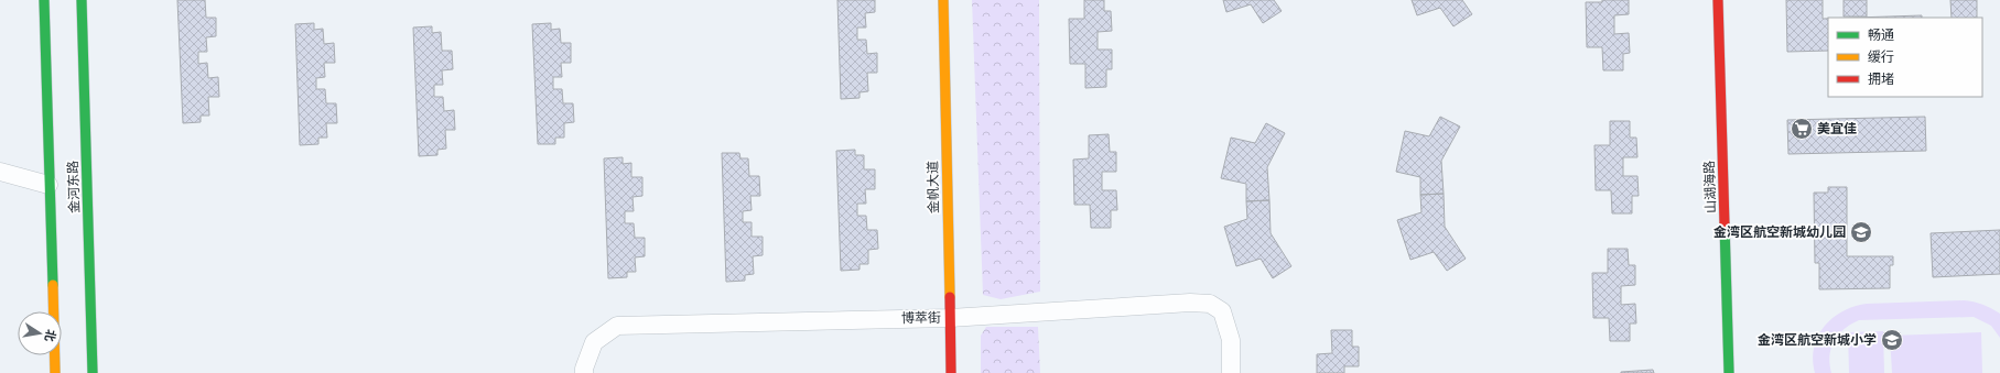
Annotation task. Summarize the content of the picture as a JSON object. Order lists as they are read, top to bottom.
{
  "streets": {
    "street": [
      "金河东路",
      "金帆大道",
      "山湖海路",
      "博萃街"
    ]
  },
  "crossings": [
    ["金帆大道", "博萃街"]
  ],
  "places": {
    "supermarket": ["美宜佳"],
    "school or university": ["金湾区航空新城幼儿园", "金湾区航空新城小学"]
  },
  "legend": ["畅通", "缓行", "拥堵"],
  "north": "right"
}
